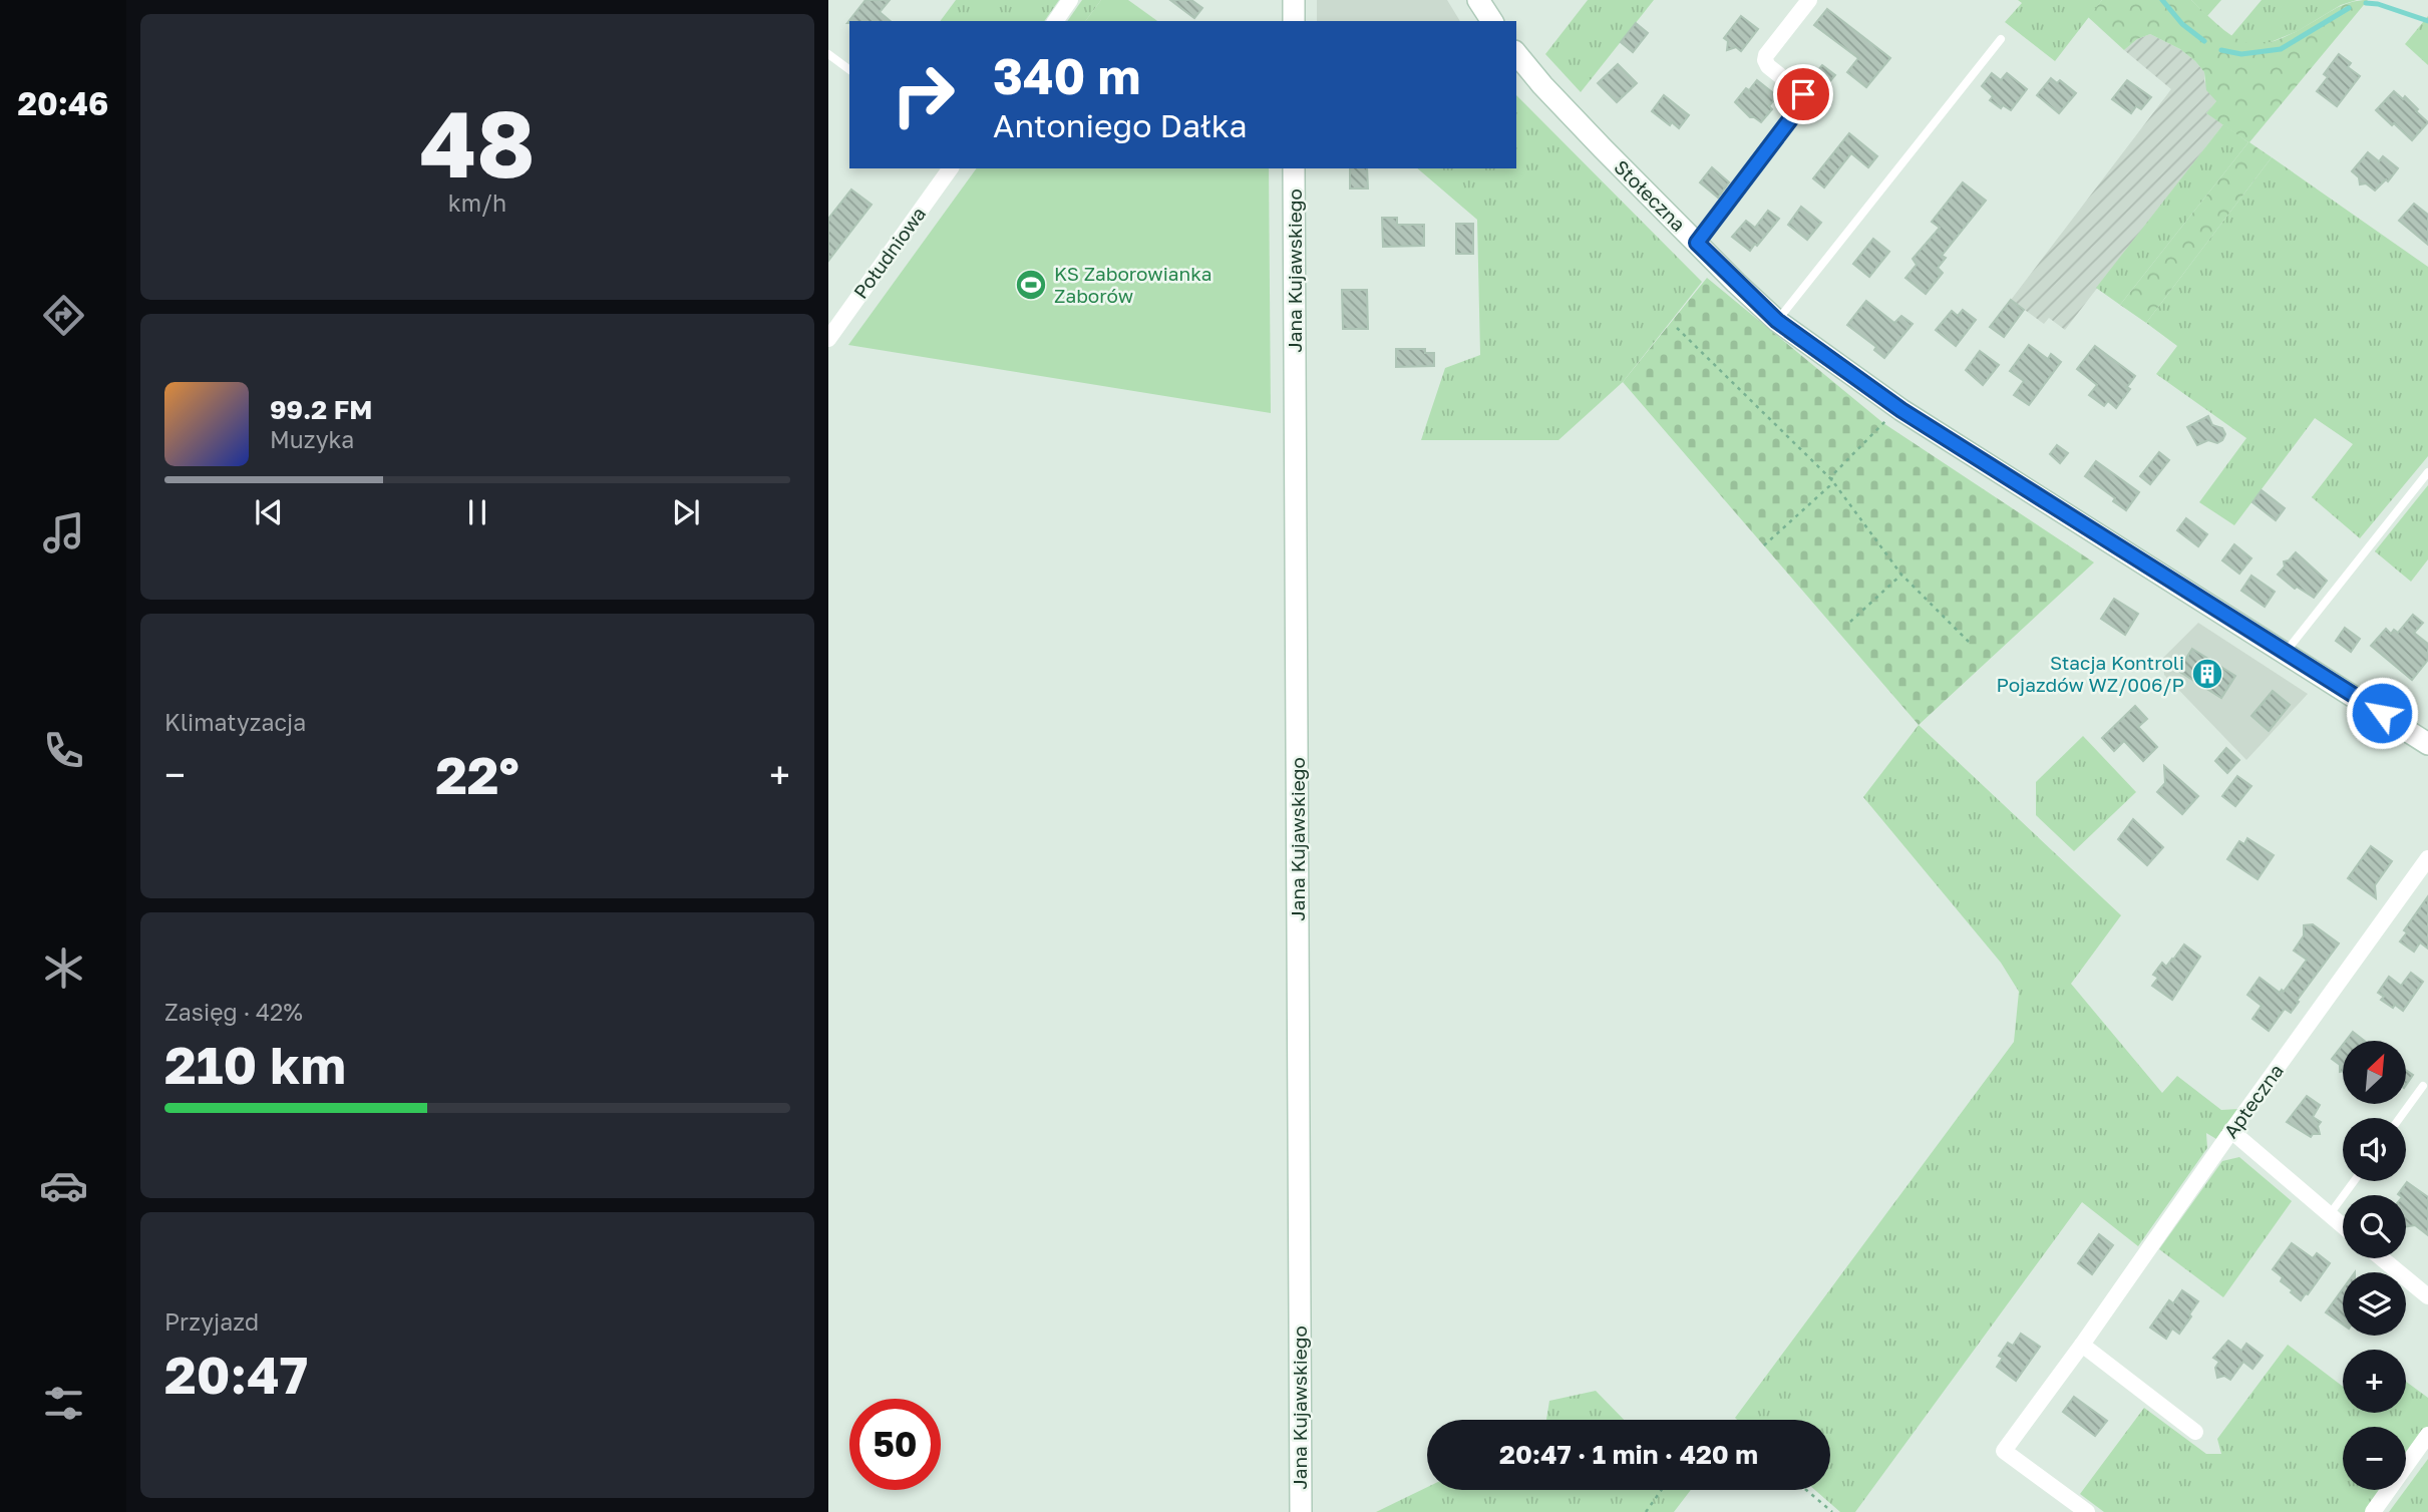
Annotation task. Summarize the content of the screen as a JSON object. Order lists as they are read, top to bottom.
{
  "streets": {
    "main road": ["Stołeczna", "Jana Kujawskiego"],
    "street": ["Południowa", "Apteczna"]
  },
  "places": {
    "sports": ["KS Zaborowianka Zaborów"],
    "building": ["Stacja Kontroli Pojazdów WZ/006/P"]
  },
  "north": "top right",
  "page": {
    "tabs": "20:46",
    "tile": [
      ["48", "km/h"],
      "Klimatyzacja",
      ["Zasięg · 42%", "210 km"],
      ["Przyjazd", "20:47"]
    ],
    "turn": ["340 m", "Antoniego Dałka"],
    "song": ["99.2 FM", "Muzyka"],
    "heat": ["−", "22°", "+"],
    "map_buttons": ["+", "−"],
    "limit": "50",
    "trip": "20:47 · 1 min · 420 m"
  }
}
